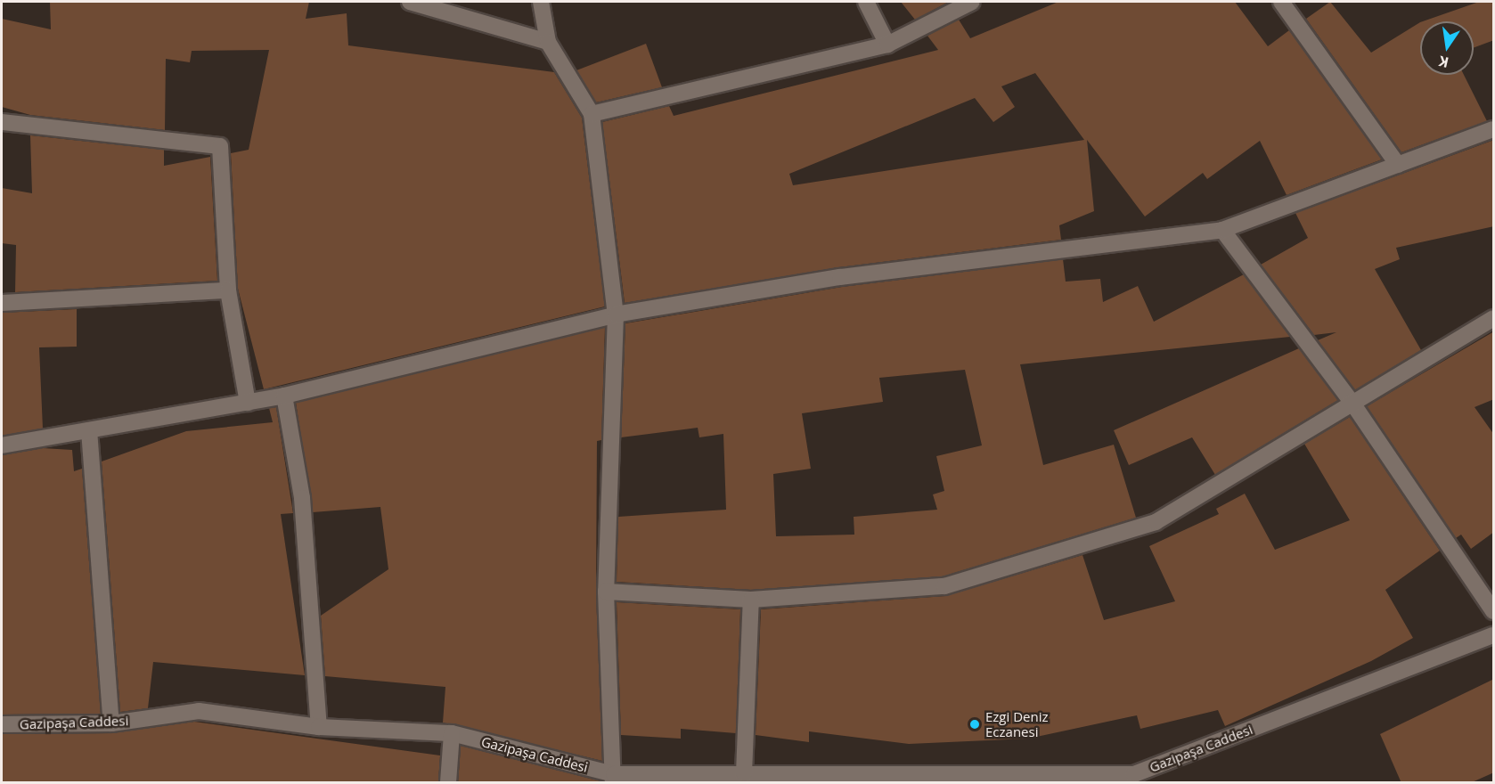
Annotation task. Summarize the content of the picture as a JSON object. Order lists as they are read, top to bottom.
{
  "streets": {
    "street": ["Gazipaşa Caddesi"]
  },
  "places": ["Ezgi Deniz Eczanesi"],
  "north": "bottom"
}
